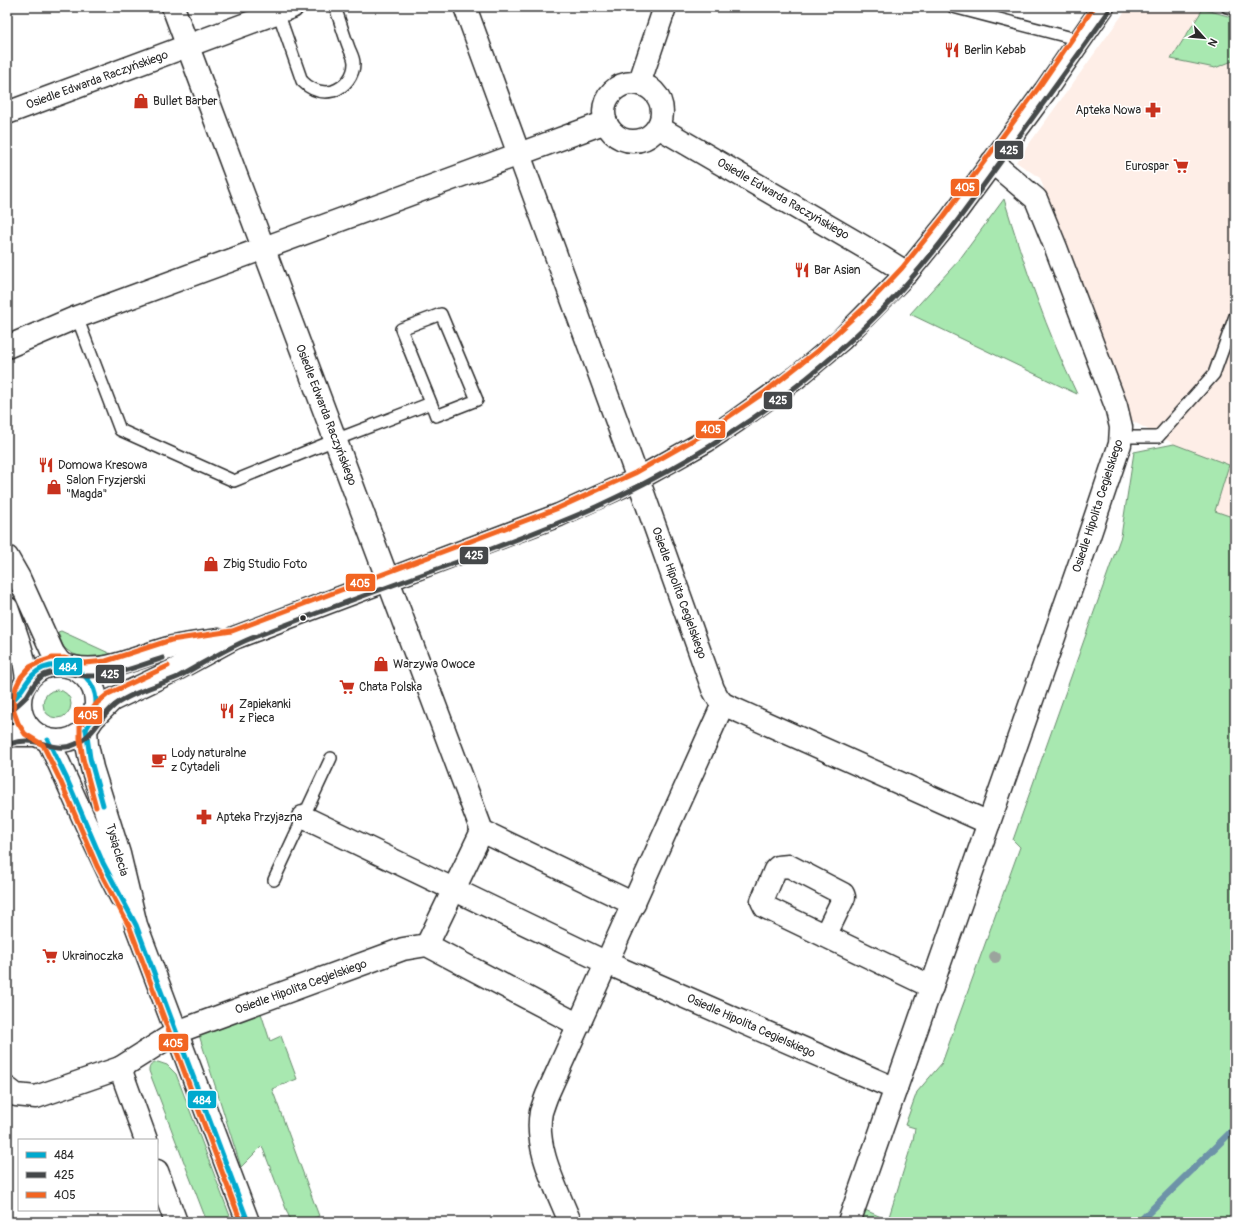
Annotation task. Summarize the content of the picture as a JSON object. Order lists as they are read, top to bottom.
{
  "streets": {
    "street": ["Osiedle Edwarda Raczyńskiego", "Osiedle Hipolita Cegielskiego", "Tysiąclecia"]
  },
  "crossings": [
    ["Osiedle Hipolita Cegielskiego", "Tysiąclecia"]
  ],
  "places": {
    "restaurant": [
      "Berlin Kebab",
      "Bar Asian",
      "Domowa Kresowa",
      "Zapiekanki z Pieca"
    ],
    "shop": [
      "Bullet Barber",
      "Salon Fryzjerski \"Magda\"",
      "Zbig Studio Foto",
      "Warzywa Owoce"
    ],
    "pharmacy": ["Apteka Nowa", "Apteka Przyjazna"],
    "supermarket": ["Eurospar", "Chata Polska", "Ukrainoczka"],
    "cafe": ["Lody naturalne z Cytadeli"]
  },
  "lines": ["transit line 405", "transit line 425", "transit line 484"],
  "legend": ["484", "425", "405"],
  "north": "bottom right"
}
